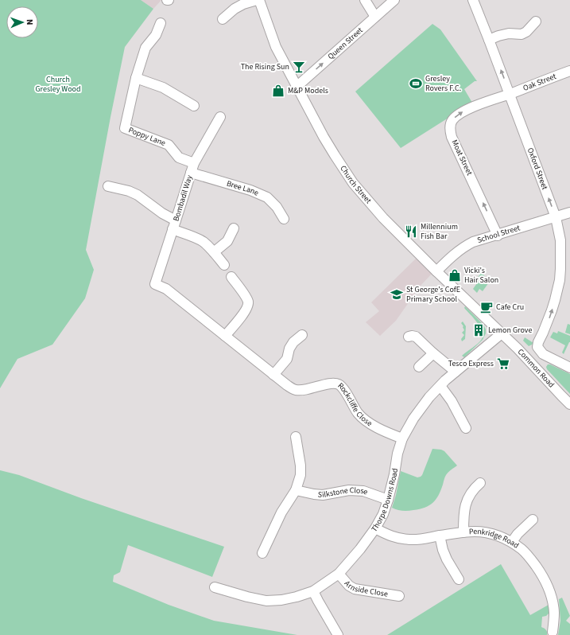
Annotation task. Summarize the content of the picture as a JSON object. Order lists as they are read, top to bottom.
{
  "streets": {
    "street": [
      "Queen Street",
      "Oak Street",
      "Poppy Lane",
      "Moat Street",
      "Oxford Street",
      "Church Street",
      "Bree Lane",
      "Bombadil Way",
      "School Street",
      "Common Road",
      "Rockcliffe Close",
      "Silkstone Close",
      "Thorpe Downs Road",
      "Penkridge Road",
      "Arnside Close"
    ]
  },
  "crossings": [
    ["Queen Street", "Church Street"],
    ["Oak Street", "Moat Street"],
    ["Oak Street", "Oxford Street"],
    ["Poppy Lane", "Bombadil Way"],
    ["Moat Street", "Oxford Street"],
    ["Moat Street", "School Street"],
    ["Oxford Street", "School Street"],
    ["Church Street", "School Street"],
    ["Church Street", "Common Road"],
    ["Church Street", "Thorpe Downs Road"],
    ["Bree Lane", "Bombadil Way"],
    ["Bombadil Way", "Rockcliffe Close"],
    ["Common Road", "Thorpe Downs Road"],
    ["Rockcliffe Close", "Thorpe Downs Road"],
    ["Silkstone Close", "Thorpe Downs Road"],
    ["Thorpe Downs Road", "Penkridge Road"],
    ["Thorpe Downs Road", "Arnside Close"]
  ],
  "one_way": ["Queen Street", "Oxford Street"],
  "parks": ["Church Gresley Wood"],
  "places": {
    "bar": ["The Rising Sun"],
    "sports": ["Gresley Rovers F.C."],
    "shop": ["M&P Models", "Vicki's Hair Salon"],
    "restaurant": ["Millennium Fish Bar"],
    "school or university": ["St George's CofE Primary School"],
    "cafe": ["Cafe Cru"],
    "building": ["Lemon Grove"],
    "supermarket": ["Tesco Express"]
  },
  "north": "right"
}
